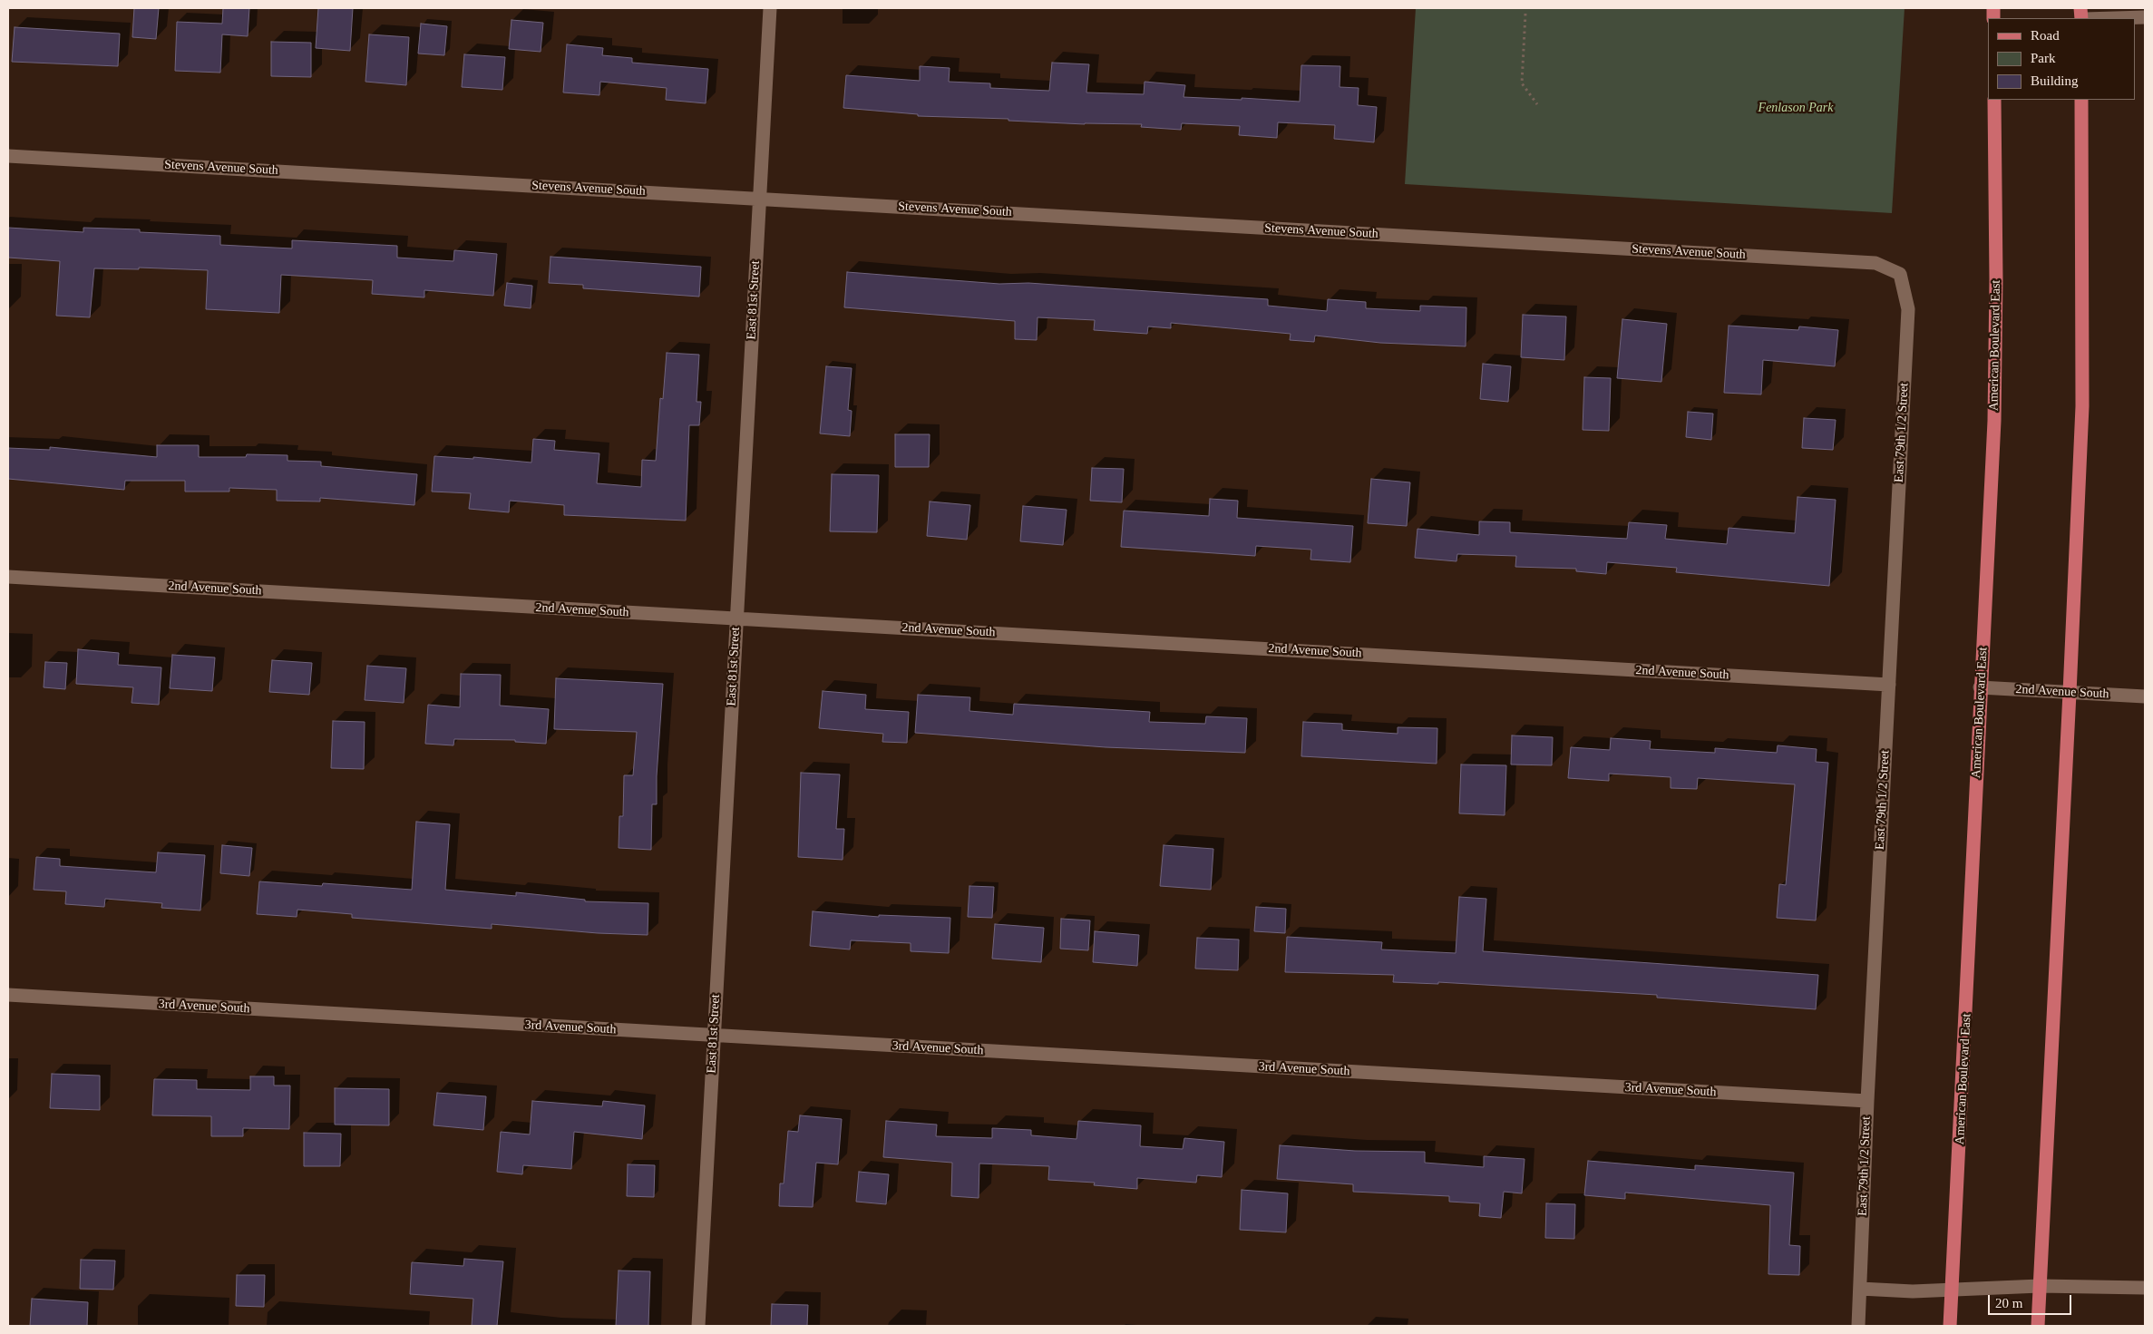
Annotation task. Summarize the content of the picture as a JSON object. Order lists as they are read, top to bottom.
{
  "streets": {
    "main road": ["American Boulevard East"],
    "street": [
      "Stevens Avenue South",
      "East 81st Street",
      "East 79th 1/2 Street",
      "2nd Avenue South",
      "3rd Avenue South"
    ]
  },
  "crossings": [
    ["Stevens Avenue South", "East 81st Street"],
    ["Stevens Avenue South", "East 79th 1/2 Street"],
    ["East 81st Street", "2nd Avenue South"],
    ["East 81st Street", "3rd Avenue South"],
    ["American Boulevard East", "2nd Avenue South"],
    ["East 79th 1/2 Street", "2nd Avenue South"],
    ["East 79th 1/2 Street", "3rd Avenue South"]
  ],
  "parks": ["Fenlason Park"],
  "legend": ["Road", "Park", "Building"],
  "scale_bar": "20 m"
}
